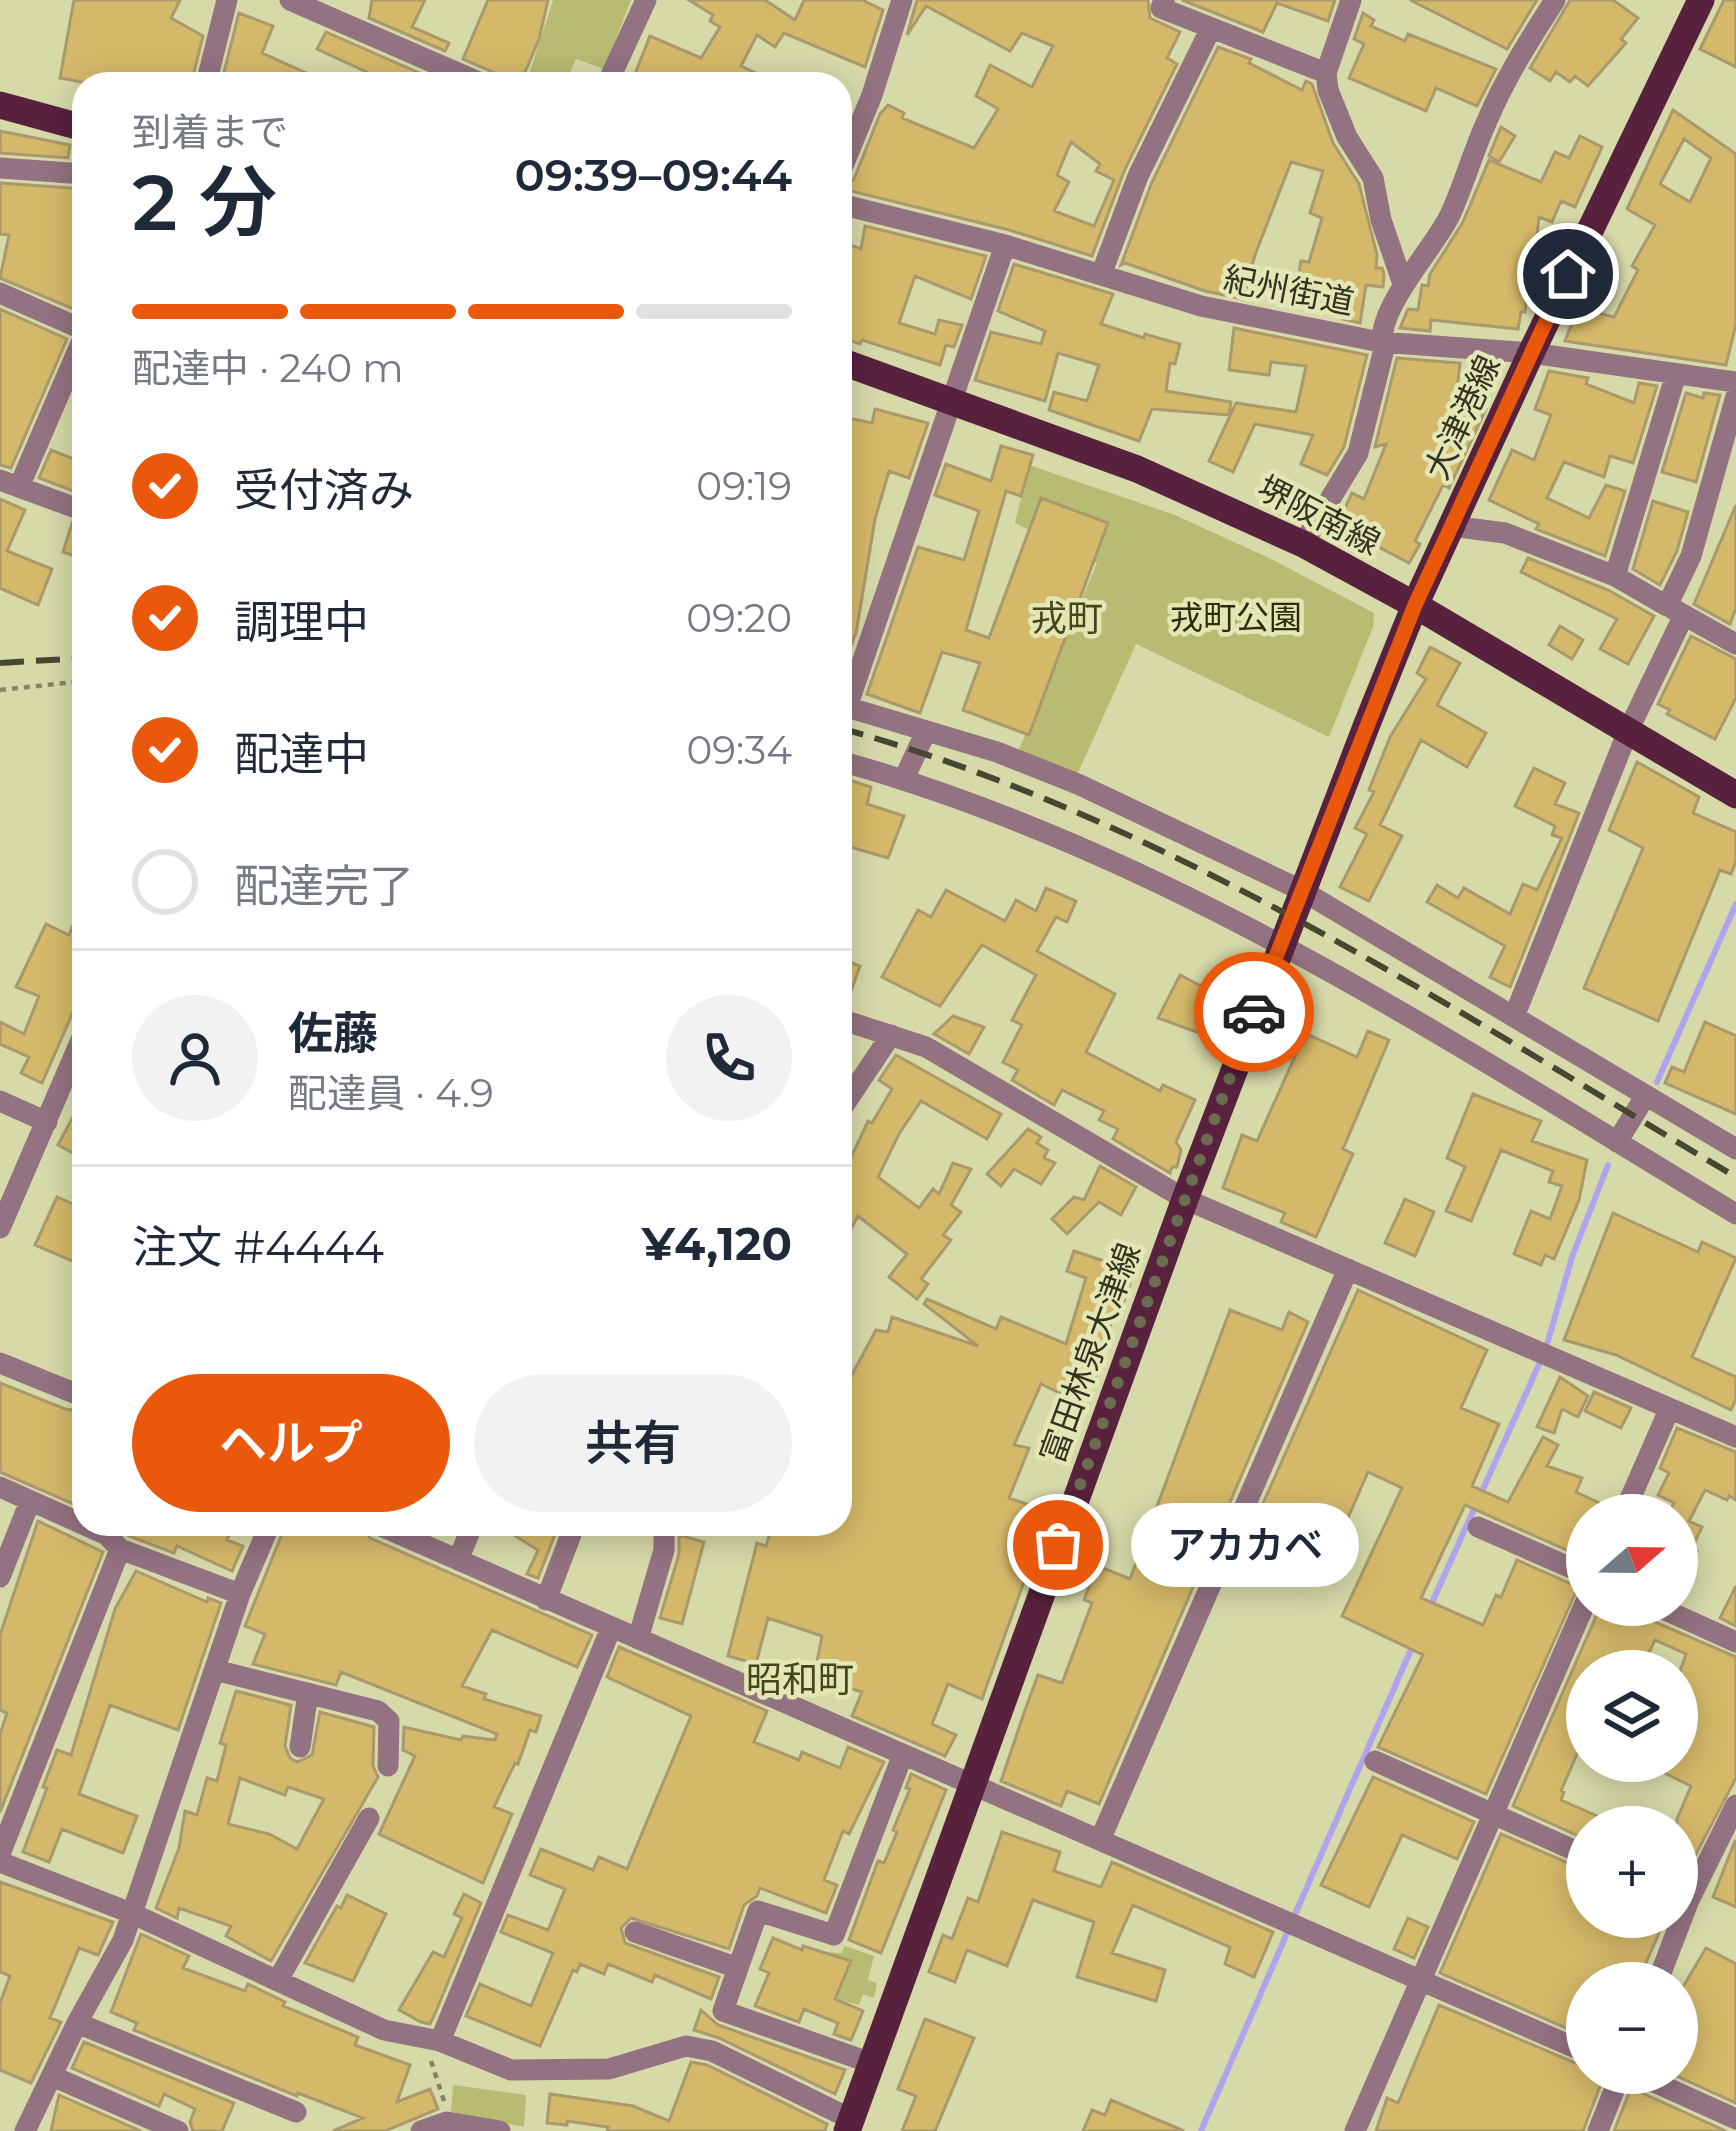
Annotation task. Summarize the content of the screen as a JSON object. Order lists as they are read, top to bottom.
{
  "streets": {
    "main road": ["大津港線", "堺阪南線", "富田林泉大津線"],
    "street": ["紀州街道"]
  },
  "crossings": [
    ["紀州街道", "大津港線"],
    ["大津港線", "堺阪南線"],
    ["大津港線", "富田林泉大津線"],
    ["堺阪南線", "富田林泉大津線"]
  ],
  "districts": ["戎町", "昭和町"],
  "parks": ["戎町公園"],
  "places": ["アカカベ"],
  "north": "right",
  "page": {
    "heading": ["2 分", "到着まで", "09:39–09:44"],
    "panel": [
      "佐藤",
      "配達員 · 4.9",
      "注文 #4444",
      "¥4,120"
    ],
    "bar": "配達中 · 240 m",
    "list": [
      ["受付済み", "09:19"],
      ["調理中", "09:20"],
      ["配達中", "09:34"],
      "配達完了"
    ],
    "buttons": ["ヘルプ", "共有"],
    "map_buttons": ["+", "−"],
    "bubble": "アカカベ"
  }
}
